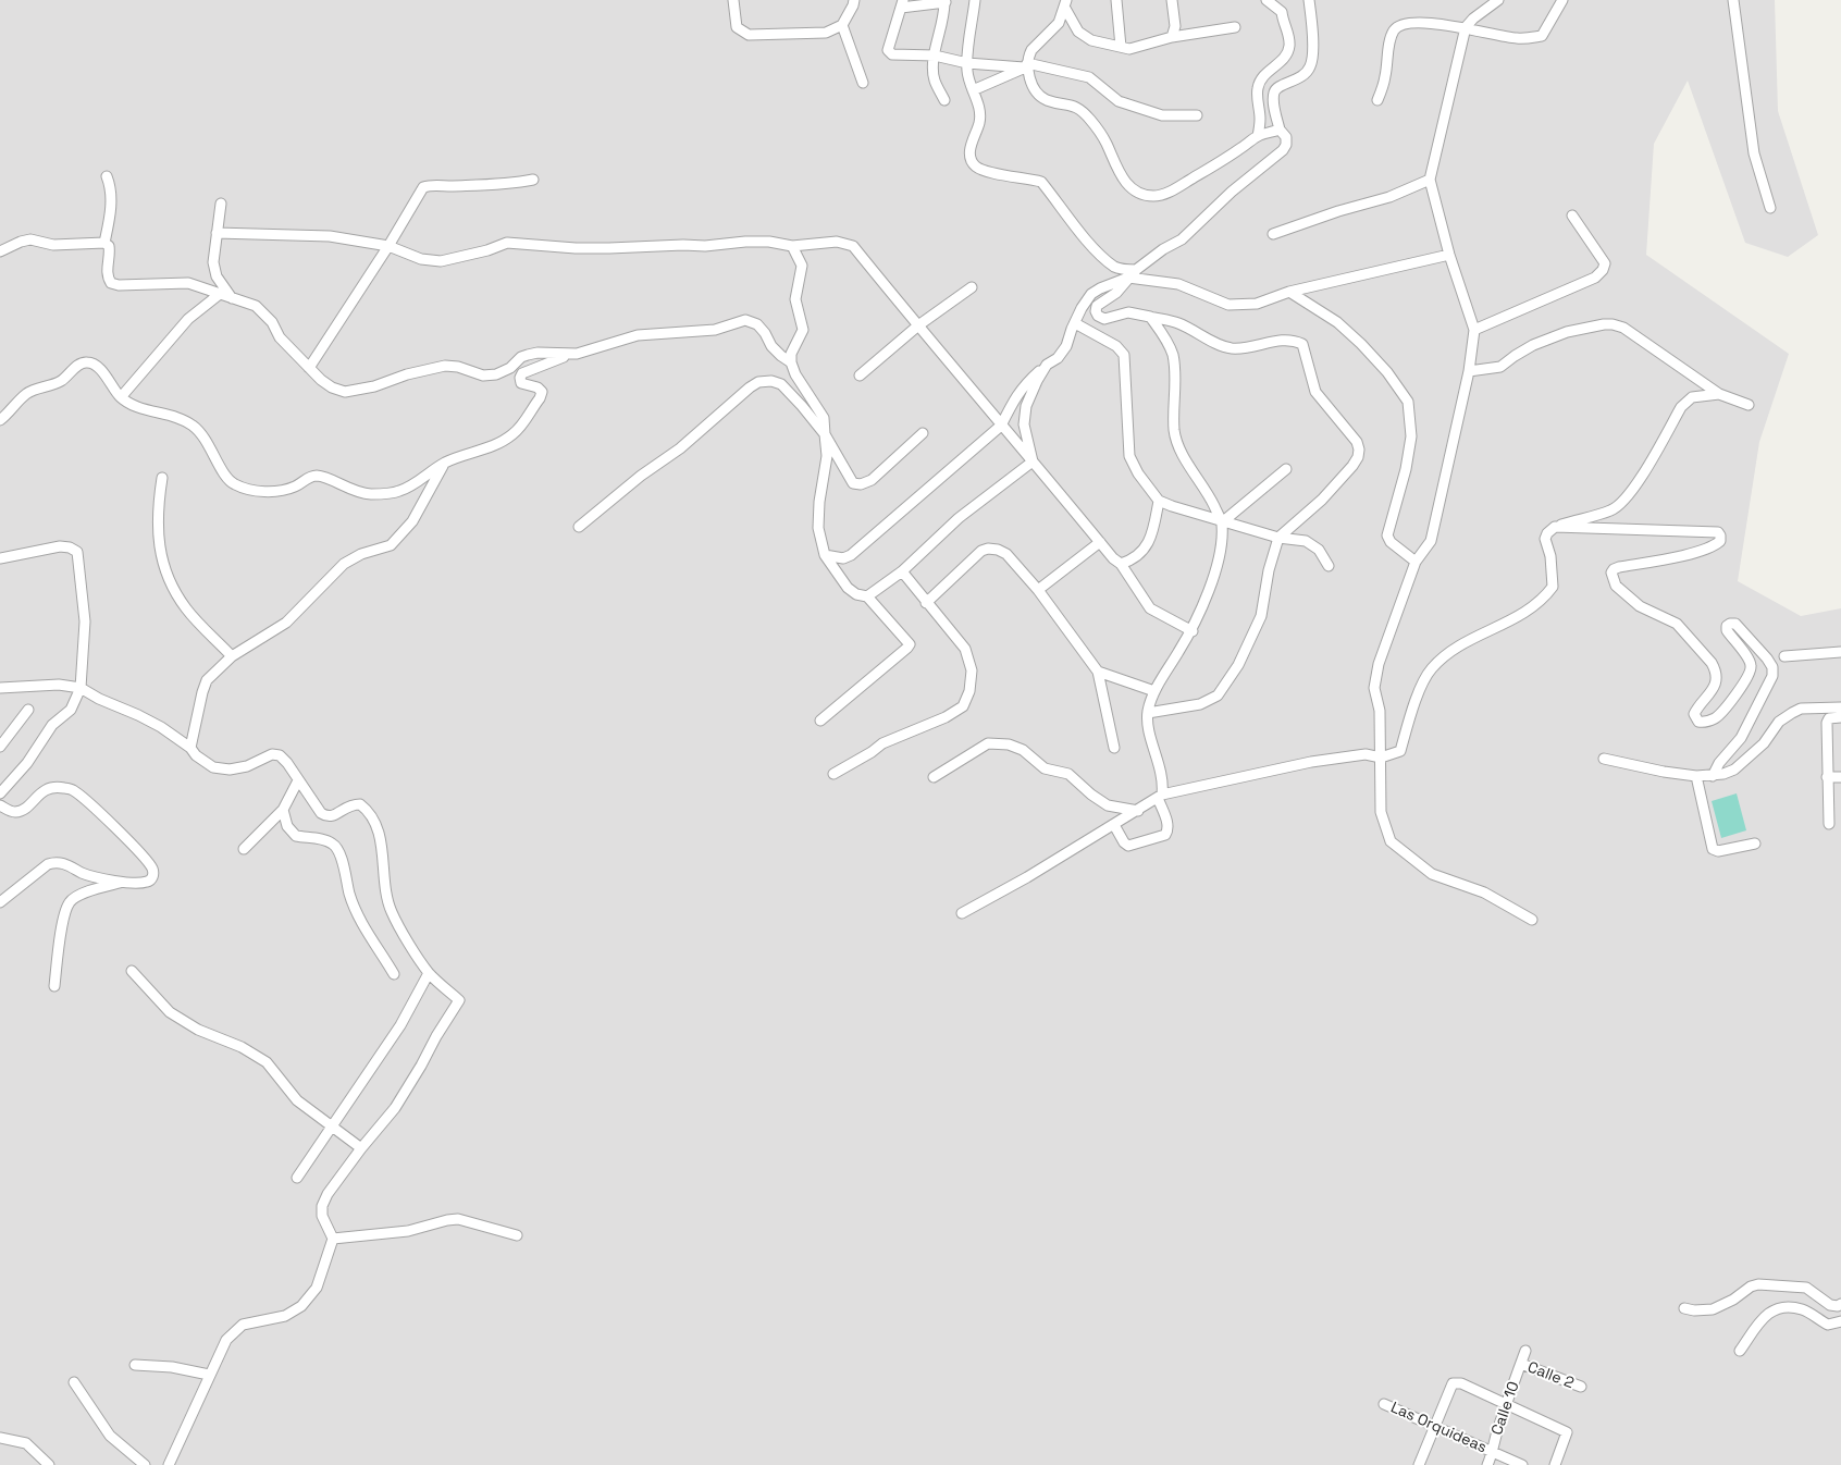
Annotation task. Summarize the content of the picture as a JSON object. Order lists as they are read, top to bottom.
{
  "streets": {
    "street": ["Calle 2", "Calle 10", "Las Orquideas"]
  },
  "crossings": [
    ["Calle 2", "Calle 10"],
    ["Calle 10", "Las Orquideas"]
  ]
}
